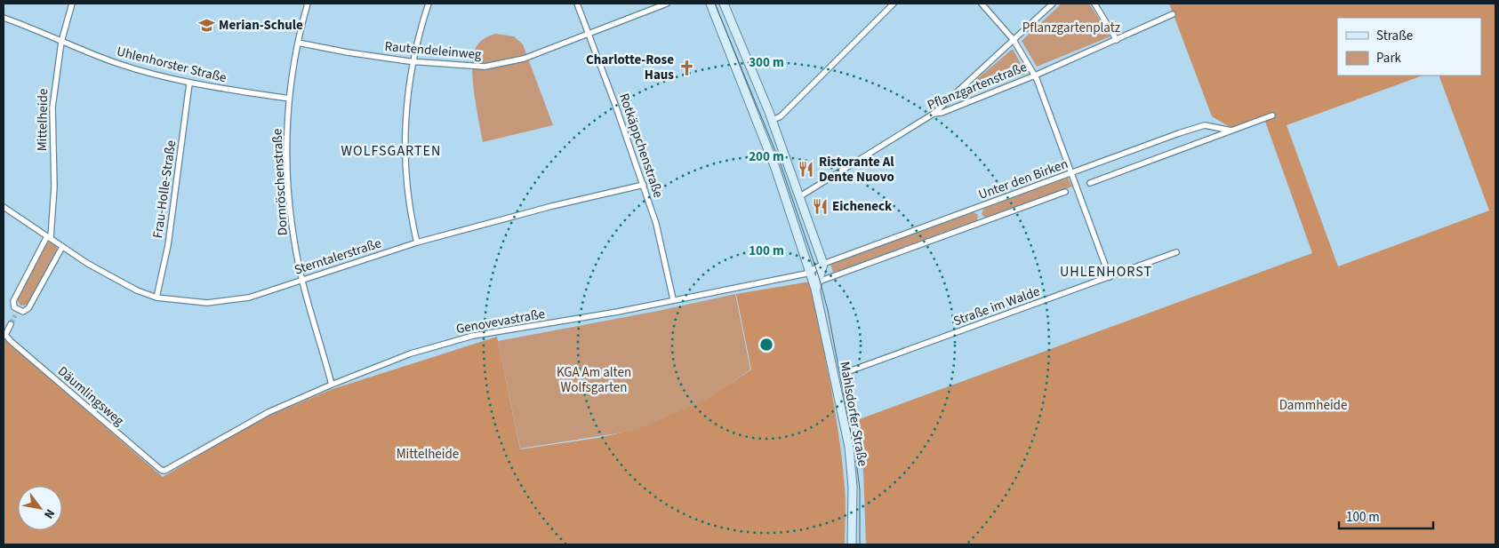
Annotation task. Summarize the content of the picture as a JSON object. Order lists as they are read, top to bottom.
{
  "streets": {
    "main road": ["Mahlsdorfer Straße"],
    "street": [
      "Rautendeleinweg",
      "Uhlenhorster Straße",
      "Pflanzgartenstraße",
      "Mittelheide",
      "Rotkäppchenstraße",
      "Unter den Birken",
      "Dornröschenstraße",
      "Frau-Holle-Straße",
      "Sterntalerstraße",
      "Straße im Walde",
      "Genovevastraße",
      "Däumlingsweg"
    ]
  },
  "crossings": [
    ["Rautendeleinweg", "Rotkäppchenstraße"],
    ["Rautendeleinweg", "Dornröschenstraße"],
    ["Uhlenhorster Straße", "Mittelheide"],
    ["Uhlenhorster Straße", "Dornröschenstraße"],
    ["Uhlenhorster Straße", "Frau-Holle-Straße"],
    ["Mittelheide", "Sterntalerstraße"],
    ["Rotkäppchenstraße", "Sterntalerstraße"],
    ["Rotkäppchenstraße", "Genovevastraße"],
    ["Unter den Birken", "Genovevastraße"],
    ["Unter den Birken", "Mahlsdorfer Straße"],
    ["Dornröschenstraße", "Sterntalerstraße"],
    ["Dornröschenstraße", "Genovevastraße"],
    ["Frau-Holle-Straße", "Sterntalerstraße"],
    ["Genovevastraße", "Däumlingsweg"],
    ["Genovevastraße", "Mahlsdorfer Straße"]
  ],
  "districts": ["WOLFSGARTEN", "UHLENHORST"],
  "parks": [
    "Pflanzgartenplatz",
    "KGA Am alten Wolfsgarten",
    "Dammheide",
    "Mittelheide"
  ],
  "places": {
    "school or university": ["Merian-Schule"],
    "church": ["Charlotte-Rose Haus"],
    "restaurant": ["Ristorante Al Dente Nuovo", "Eicheneck"]
  },
  "legend": ["Straße", "Park"],
  "scale_bar": "100 m",
  "north": "bottom right",
  "rings": ["300 m", "200 m", "100 m"]
}
